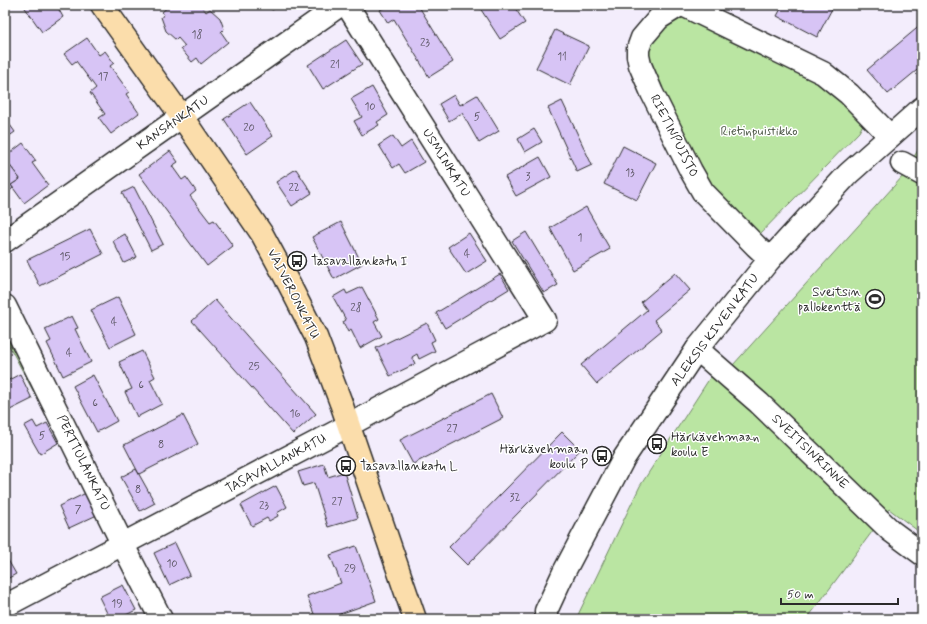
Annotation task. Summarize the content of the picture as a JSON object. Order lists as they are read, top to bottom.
{
  "streets": {
    "main road": ["VAIVERONKATU"],
    "street": [
      "KANSANKATU",
      "RIETINPUISTO",
      "USMINKATU",
      "ALEKSIS KIVEN KATU",
      "SVEITSINRINNE",
      "PERTTULANKATU",
      "TASAVALLANKATU"
    ]
  },
  "crossings": [
    ["KANSANKATU", "VAIVERONKATU"],
    ["RIETINPUISTO", "ALEKSIS KIVEN KATU"],
    ["USMINKATU", "TASAVALLANKATU"],
    ["VAIVERONKATU", "TASAVALLANKATU"],
    ["ALEKSIS KIVEN KATU", "SVEITSINRINNE"],
    ["PERTTULANKATU", "TASAVALLANKATU"]
  ],
  "parks": ["Rietinpuistikko"],
  "places": {
    "bus stop": [
      "Tasavallankatu I",
      "Härkävehmaan koulu E",
      "Härkävehmaan koulu P",
      "Tasavallankatu L"
    ],
    "sports": ["Sveitsin pallokenttä"]
  },
  "house_numbers": [
    "18",
    "23",
    "11",
    "21",
    "17",
    "10",
    "5",
    "20",
    "13",
    "3",
    "22",
    "1",
    "4",
    "15",
    "28",
    "4",
    "4",
    "25",
    "6",
    "6",
    "16",
    "27",
    "5",
    "8",
    "8",
    "32",
    "27",
    "23",
    "7",
    "10",
    "29",
    "19"
  ],
  "scale_bar": "50 m"
}
